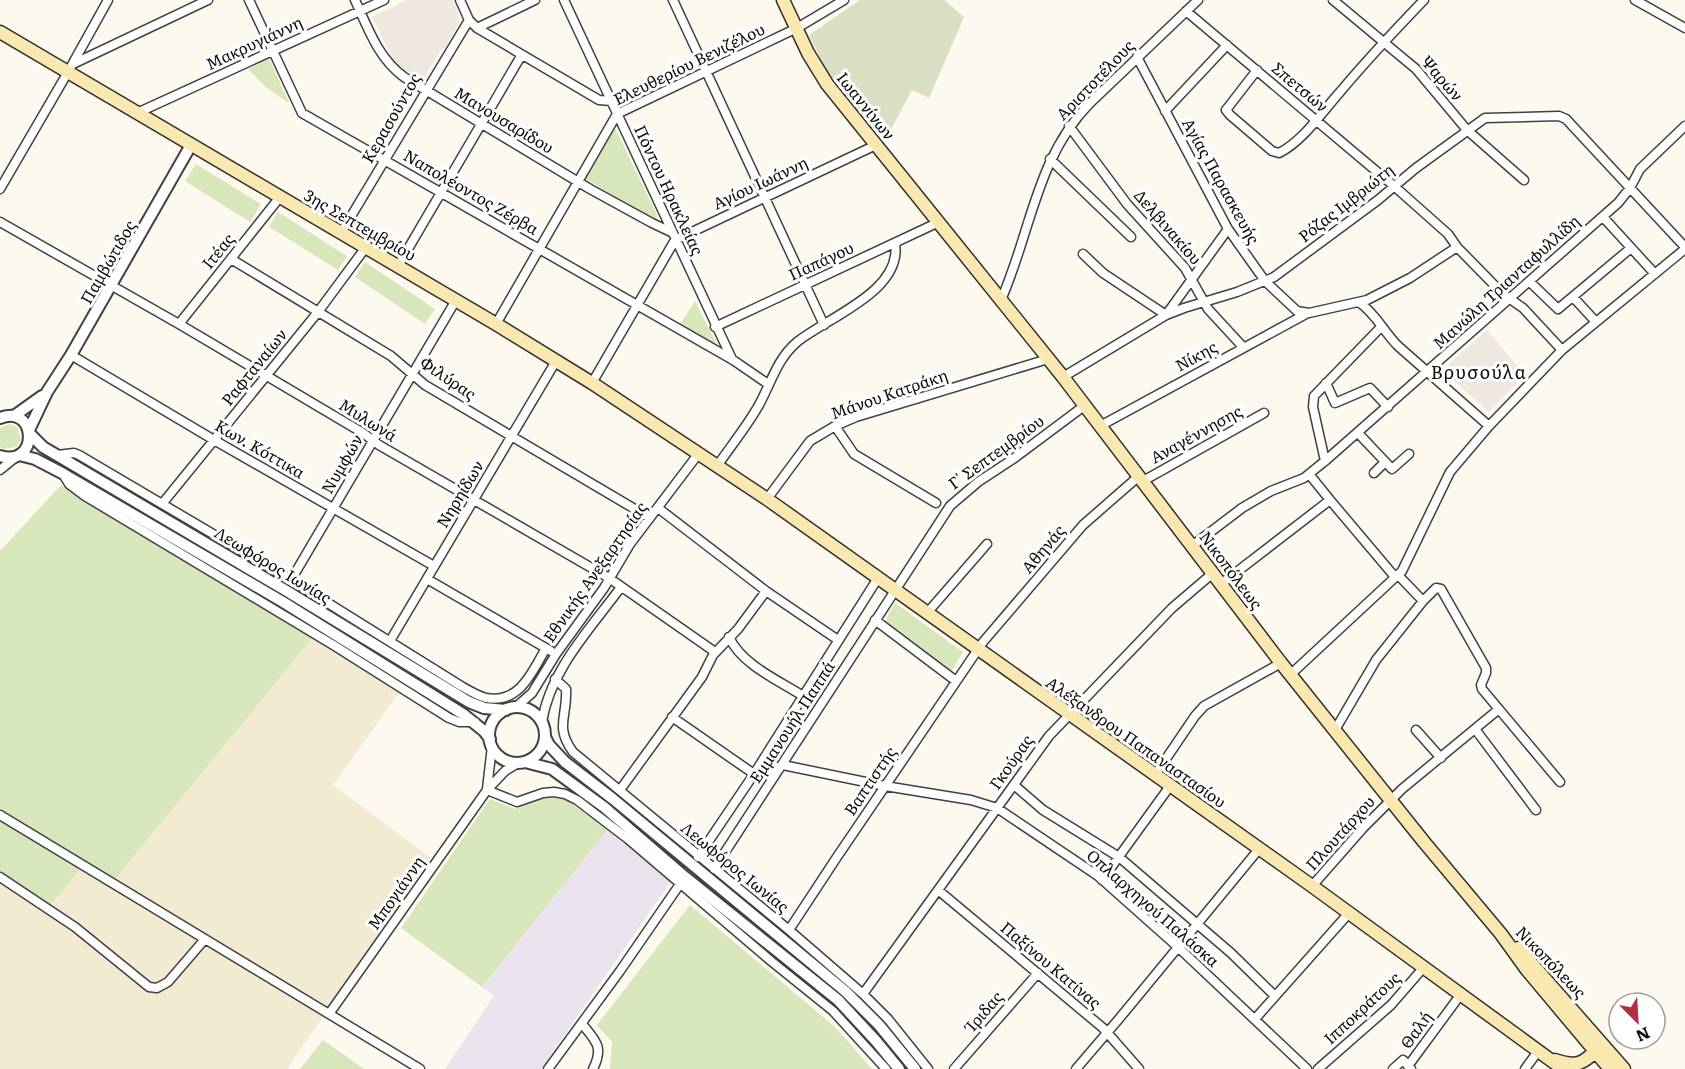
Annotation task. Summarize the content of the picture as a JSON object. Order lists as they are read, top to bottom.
{
  "streets": {
    "main road": [
      "Ιωαννίνων",
      "3ης Σεπτεμβρίου",
      "Νικοπόλεως",
      "Αλέξανδρου Παπαναστασίου"
    ],
    "street": [
      "Μακρυγιάννη",
      "Ελευθερίου Βενιζέλου",
      "Ψαρών",
      "Αριστοτέλους",
      "Σπετσών",
      "Κερασούντος",
      "Μανουσαρίδου",
      "Αγίας Παρασκευής",
      "Αγίου Ιωάννη",
      "Πόντου Ηρακλείας",
      "Ναπολέοντος Ζέρβα",
      "Ρόζας Ιμβριώτη",
      "Δελβινακίου",
      "Ιτέας",
      "Παπάγου",
      "Παμβώτιδος",
      "Μανώλη Τριανταφυλλίδη",
      "Νίκης",
      "Ραφταναίων",
      "Φιλύρας",
      "Μάνου Κατράκη",
      "Μυλωνά",
      "Αναγέννησης",
      "Κων. Κόττικα",
      "Γ' Σεπτεμβρίου",
      "Νυμφών",
      "Νηρηίδων",
      "Αθηνάς",
      "Λεωφόρος Ιωνίας",
      "Εθνικής Ανεξαρτησίας",
      "Εμμανουήλ Παππά",
      "Γκούρας",
      "Βαπτιστής",
      "Πλουτάρχου",
      "Μπογιάννη",
      "Οπλαρχηγού Παλάσκα",
      "Παξίνου Κατίνας",
      "Ιπποκράτους",
      "Ίριδας",
      "Θαλή"
    ]
  },
  "crossings": [
    ["Μακρυγιάννη", "Μανουσαρίδου"],
    ["Μακρυγιάννη", "Ναπολέοντος Ζέρβα"],
    ["Μακρυγιάννη", "3ης Σεπτεμβρίου"],
    ["Ελευθερίου Βενιζέλου", "Ιωαννίνων"],
    ["Ελευθερίου Βενιζέλου", "Μανουσαρίδου"],
    ["Ελευθερίου Βενιζέλου", "Πόντου Ηρακλείας"],
    ["Ελευθερίου Βενιζέλου", "Ναπολέοντος Ζέρβα"],
    ["Ελευθερίου Βενιζέλου", "3ης Σεπτεμβρίου"],
    ["Ψαρών", "Ρόζας Ιμβριώτη"],
    ["Αριστοτέλους", "Σπετσών"],
    ["Αριστοτέλους", "Αγίας Παρασκευής"],
    ["Αριστοτέλους", "Δελβινακίου"],
    ["Αριστοτέλους", "Νικοπόλεως"],
    ["Σπετσών", "Ρόζας Ιμβριώτη"],
    ["Σπετσών", "Μανώλη Τριανταφυλλίδη"],
    ["Ιωαννίνων", "Αγίου Ιωάννη"],
    ["Ιωαννίνων", "Παπάγου"],
    ["Ιωαννίνων", "Νικοπόλεως"],
    ["Κερασούντος", "Μανουσαρίδου"],
    ["Κερασούντος", "Ναπολέοντος Ζέρβα"],
    ["Κερασούντος", "3ης Σεπτεμβρίου"],
    ["Μανουσαρίδου", "Αγίου Ιωάννη"],
    ["Μανουσαρίδου", "Πόντου Ηρακλείας"],
    ["Αγίας Παρασκευής", "Ρόζας Ιμβριώτη"],
    ["Αγίας Παρασκευής", "Νίκης"],
    ["Αγίου Ιωάννη", "Πόντου Ηρακλείας"],
    ["Πόντου Ηρακλείας", "Ναπολέοντος Ζέρβα"],
    ["Πόντου Ηρακλείας", "Παπάγου"],
    ["Ρόζας Ιμβριώτη", "Δελβινακίου"],
    ["Ρόζας Ιμβριώτη", "Μανώλη Τριανταφυλλίδη"],
    ["Ρόζας Ιμβριώτη", "Νικοπόλεως"],
    ["3ης Σεπτεμβρίου", "Ιτέας"],
    ["3ης Σεπτεμβρίου", "Παμβώτιδος"],
    ["3ης Σεπτεμβρίου", "Ραφταναίων"],
    ["3ης Σεπτεμβρίου", "Νυμφών"],
    ["3ης Σεπτεμβρίου", "Νηρηίδων"],
    ["3ης Σεπτεμβρίου", "Εθνικής Ανεξαρτησίας"],
    ["3ης Σεπτεμβρίου", "Αλέξανδρου Παπαναστασίου"],
    ["Δελβινακίου", "Νίκης"],
    ["Ιτέας", "Φιλύρας"],
    ["Ιτέας", "Μυλωνά"],
    ["Παπάγου", "Νικοπόλεως"],
    ["Παμβώτιδος", "Μυλωνά"],
    ["Παμβώτιδος", "Κων. Κόττικα"],
    ["Παμβώτιδος", "Λεωφόρος Ιωνίας"],
    ["Μανώλη Τριανταφυλλίδη", "Νικοπόλεως"],
    ["Νίκης", "Νικοπόλεως"],
    ["Ραφταναίων", "Φιλύρας"],
    ["Ραφταναίων", "Μυλωνά"],
    ["Ραφταναίων", "Κων. Κόττικα"],
    ["Φιλύρας", "Νυμφών"],
    ["Φιλύρας", "Νηρηίδων"],
    ["Φιλύρας", "Εθνικής Ανεξαρτησίας"],
    ["Μάνου Κατράκη", "Νικοπόλεως"],
    ["Μάνου Κατράκη", "Αλέξανδρου Παπαναστασίου"],
    ["Μυλωνά", "Νυμφών"],
    ["Μυλωνά", "Νηρηίδων"],
    ["Μυλωνά", "Εθνικής Ανεξαρτησίας"],
    ["Αναγέννησης", "Αθηνάς"],
    ["Αναγέννησης", "Νικοπόλεως"],
    ["Κων. Κόττικα", "Νυμφών"],
    ["Κων. Κόττικα", "Νηρηίδων"],
    ["Γ' Σεπτεμβρίου", "Νικοπόλεως"],
    ["Γ' Σεπτεμβρίου", "Εμμανουήλ Παππά"],
    ["Γ' Σεπτεμβρίου", "Αλέξανδρου Παπαναστασίου"],
    ["Αθηνάς", "Νικοπόλεως"],
    ["Αθηνάς", "Αλέξανδρου Παπαναστασίου"],
    ["Αθηνάς", "Βαπτιστής"],
    ["Λεωφόρος Ιωνίας", "Εθνικής Ανεξαρτησίας"],
    ["Λεωφόρος Ιωνίας", "Εμμανουήλ Παππά"],
    ["Λεωφόρος Ιωνίας", "Γκούρας"],
    ["Λεωφόρος Ιωνίας", "Βαπτιστής"],
    ["Λεωφόρος Ιωνίας", "Μπογιάννη"],
    ["Νικοπόλεως", "Γκούρας"],
    ["Νικοπόλεως", "Πλουτάρχου"],
    ["Εθνικής Ανεξαρτησίας", "Αλέξανδρου Παπαναστασίου"],
    ["Εθνικής Ανεξαρτησίας", "Μπογιάννη"],
    ["Εμμανουήλ Παππά", "Αλέξανδρου Παπαναστασίου"],
    ["Εμμανουήλ Παππά", "Οπλαρχηγού Παλάσκα"],
    ["Αλέξανδρου Παπαναστασίου", "Γκούρας"],
    ["Αλέξανδρου Παπαναστασίου", "Βαπτιστής"],
    ["Αλέξανδρου Παπαναστασίου", "Πλουτάρχου"],
    ["Αλέξανδρου Παπαναστασίου", "Ιπποκράτους"],
    ["Αλέξανδρου Παπαναστασίου", "Θαλή"],
    ["Γκούρας", "Οπλαρχηγού Παλάσκα"],
    ["Γκούρας", "Παξίνου Κατίνας"],
    ["Βαπτιστής", "Οπλαρχηγού Παλάσκα"],
    ["Παξίνου Κατίνας", "Ίριδας"]
  ],
  "districts": ["Βρυσούλα"],
  "north": "bottom right"
}
